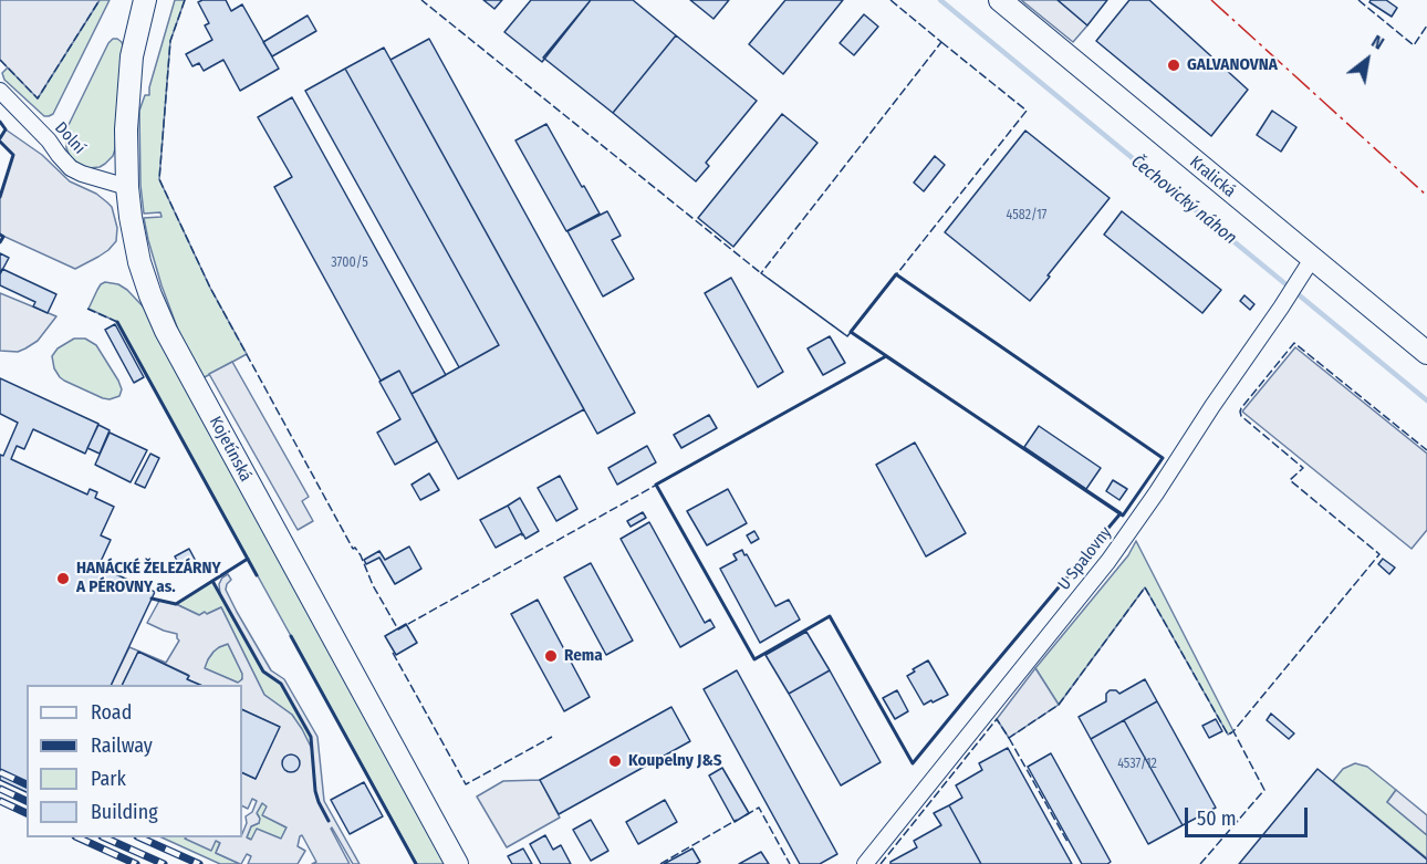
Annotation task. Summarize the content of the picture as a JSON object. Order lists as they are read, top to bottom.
{
  "streets": {
    "main road": ["Kralická", "Kojetínská"],
    "street": ["Dolní", "U Spalovny"]
  },
  "crossings": [
    ["Dolní", "Kojetínská"],
    ["Kralická", "U Spalovny"]
  ],
  "water": ["Čechovický náhon"],
  "places": [
    "GALVANOVNA",
    "HANÁCKÉ ŽELEZÁRNY A PÉROVNY as.",
    "Rema",
    "Koupelny J&S"
  ],
  "house_numbers": ["4582/17", "3700/5", "4537/12"],
  "legend": [
    "Road",
    "Railway",
    "Park",
    "Building"
  ],
  "scale_bar": "50 m",
  "north": "top right"
}
